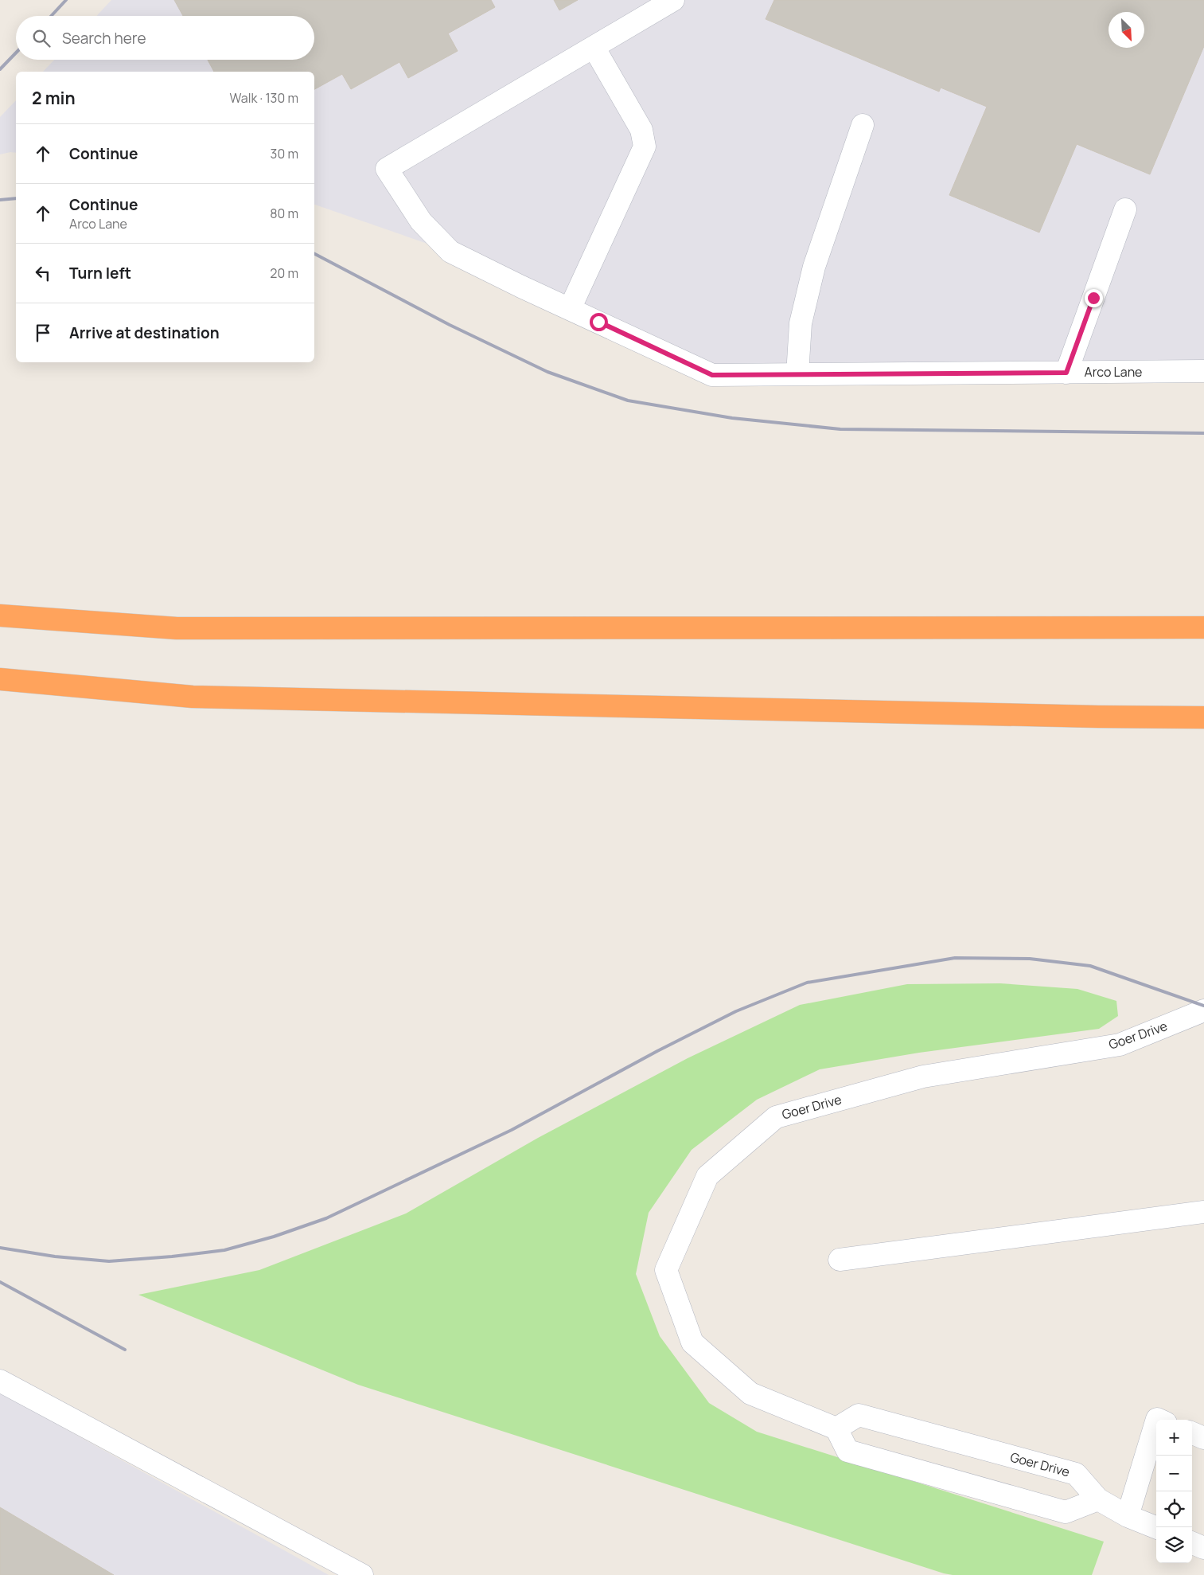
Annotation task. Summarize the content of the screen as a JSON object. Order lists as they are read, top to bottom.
{
  "streets": {
    "street": ["Arco Lane", "Goer Drive"]
  },
  "north": "bottom right",
  "page": {
    "search": "Search here",
    "heading": ["2 min", "Walk · 130 m"],
    "list": [
      ["Continue", "30 m"],
      ["Continue", "Arco Lane", "80 m"],
      ["Turn left", "20 m"],
      "Arrive at destination"
    ],
    "map_buttons": ["+", "−"]
  }
}
